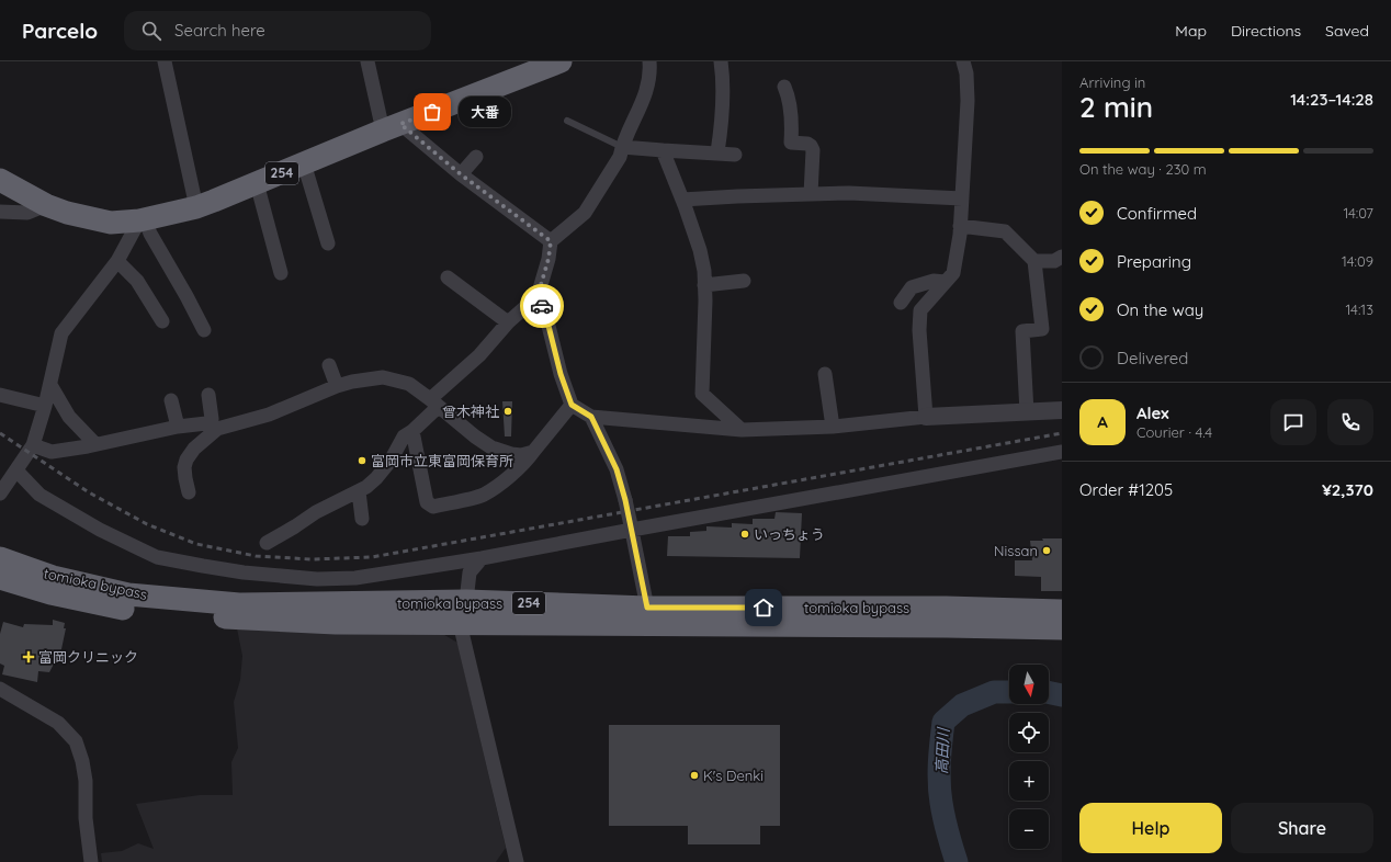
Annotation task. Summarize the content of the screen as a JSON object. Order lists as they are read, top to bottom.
{
  "streets": {
    "highway": ["254", "tomioka bypass"]
  },
  "water": ["高田川"],
  "places": {
    "other": [
      "大番",
      "曾木神社",
      "富岡市立東富岡保育所",
      "いっちょう",
      "Nissan",
      "K's Denki"
    ],
    "health": ["富岡クリニック"]
  },
  "north": "bottom",
  "page": {
    "header": "Parcelo",
    "search": "Search here",
    "nav": ["Map", "Directions", "Saved"],
    "heading": ["2 min", "Arriving in", "14:23–14:28"],
    "panel": [
      "Alex",
      "Courier · 4.4",
      "Order #1205",
      "¥2,370"
    ],
    "bubble": "大番",
    "bar": "On the way · 230 m",
    "list": [
      ["Confirmed", "14:07"],
      ["Preparing", "14:09"],
      ["On the way", "14:13"],
      "Delivered"
    ],
    "round": "A",
    "map_buttons": ["+", "−"],
    "buttons": ["Help", "Share"]
  }
}
